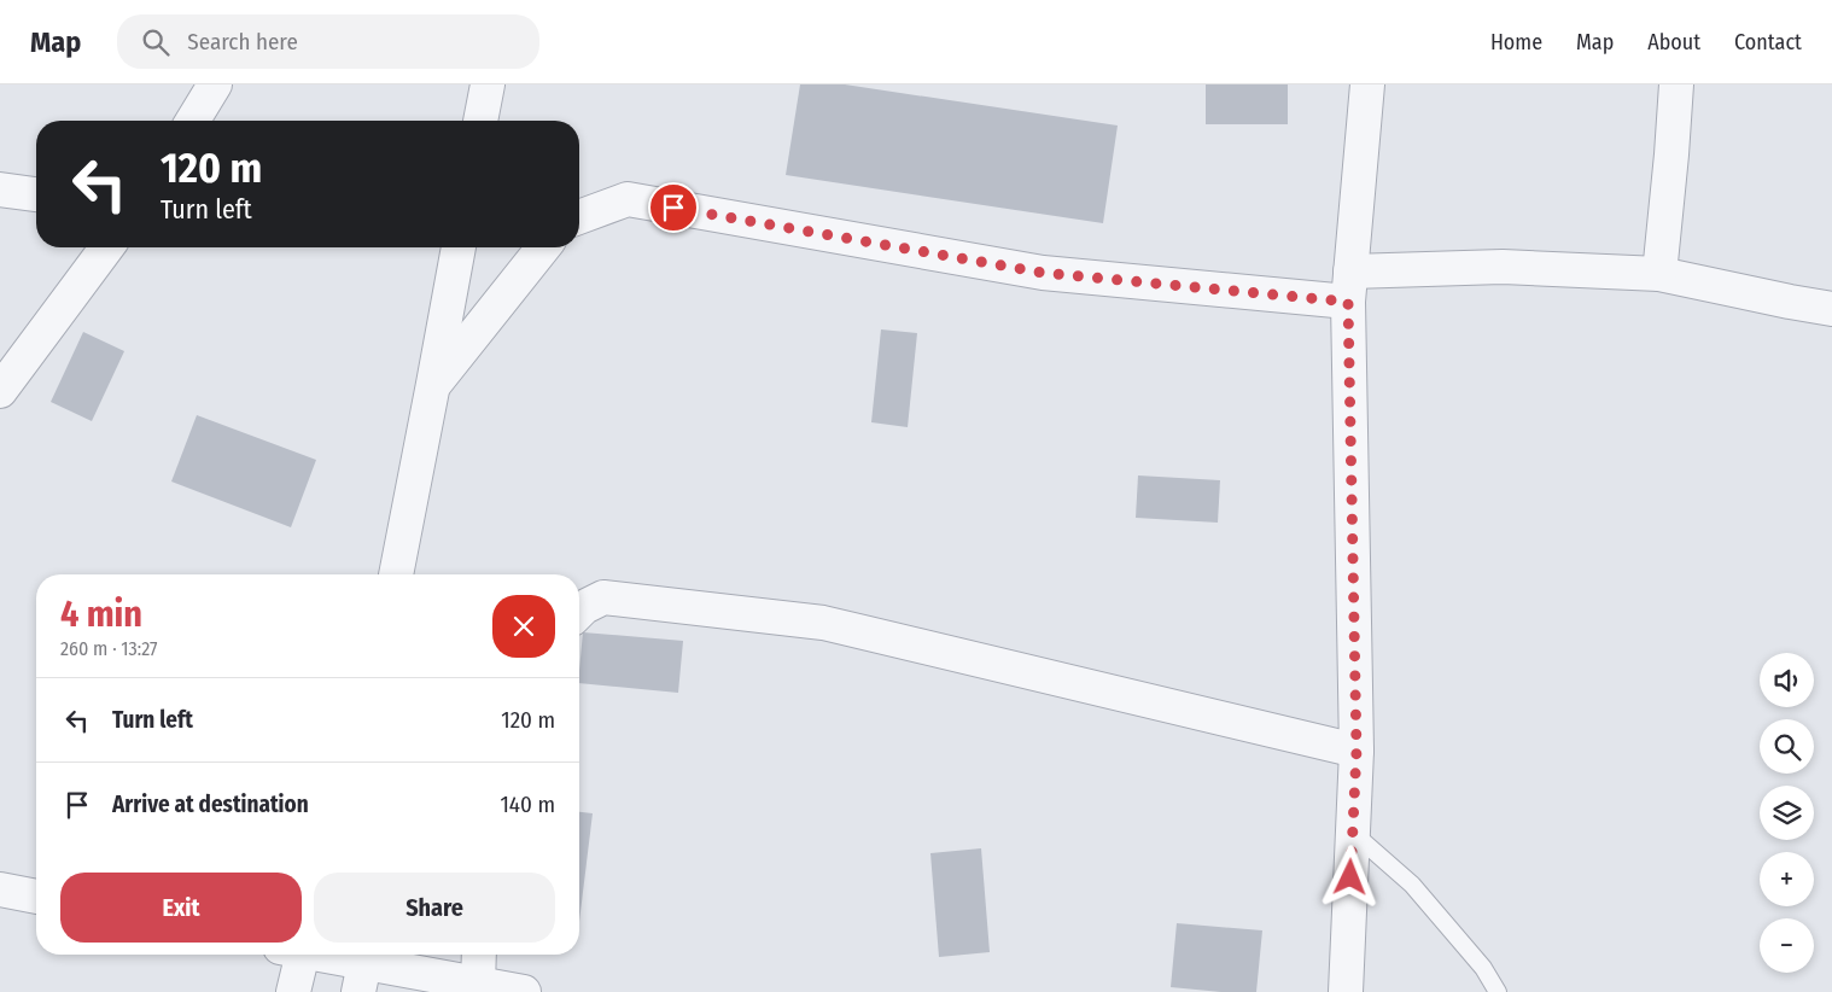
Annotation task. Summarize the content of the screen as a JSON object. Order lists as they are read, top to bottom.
{
  "page": {
    "header": "Map",
    "search": "Search here",
    "nav": [
      "Home",
      "Map",
      "About",
      "Contact"
    ],
    "turn": ["120 m", "Turn left"],
    "heading": ["4 min", "260 m · 13:27"],
    "map_buttons": ["+", "−"],
    "list": [
      {
        "name": "Turn left",
        "value": "120 m"
      },
      {
        "name": "Arrive at destination",
        "value": "140 m"
      }
    ],
    "buttons": ["Exit", "Share"]
  }
}
